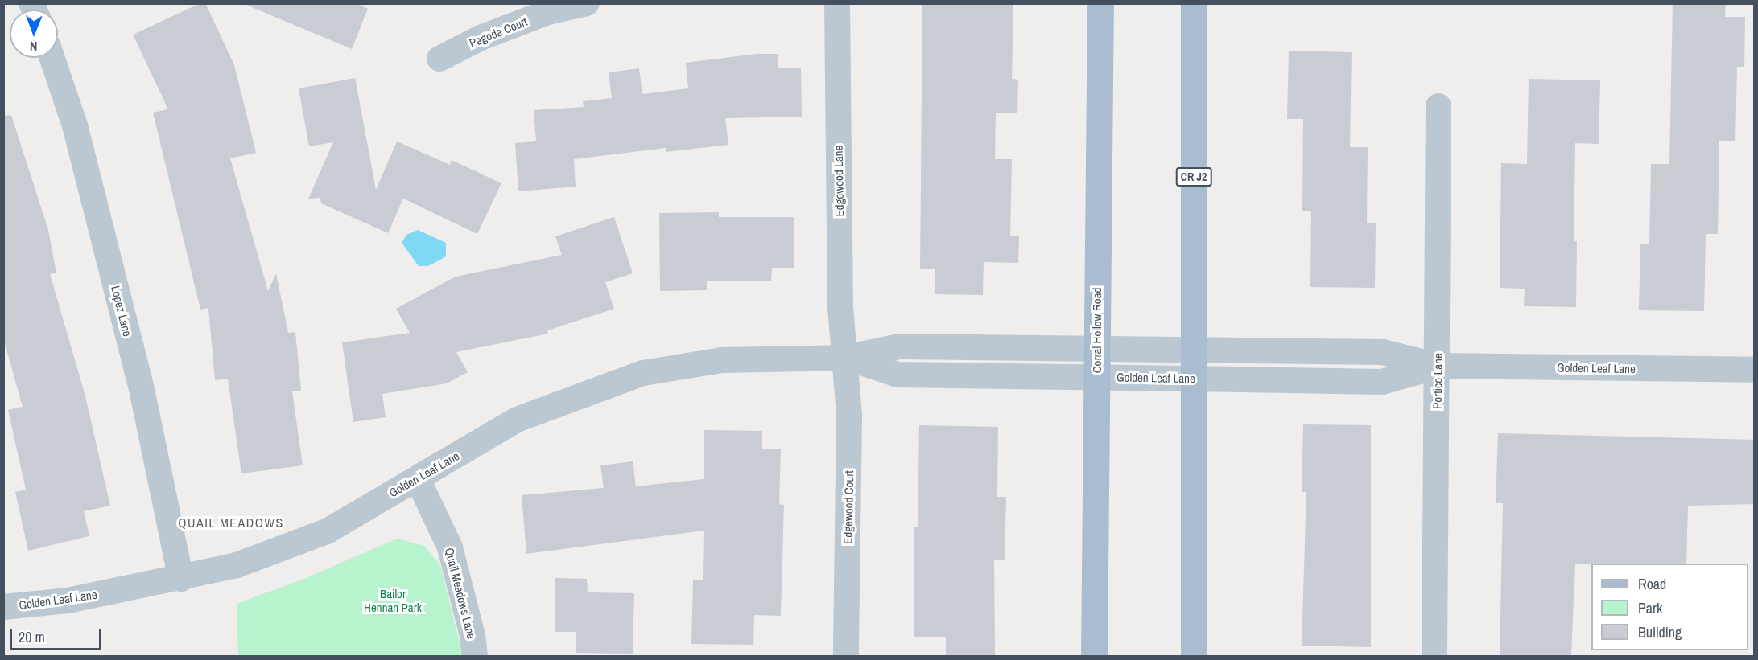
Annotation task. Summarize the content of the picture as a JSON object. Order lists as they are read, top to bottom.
{
  "streets": {
    "main road": ["CR J2", "Corral Hollow Road"],
    "street": [
      "Pagoda Court",
      "Edgewood Lane",
      "Lopez Lane",
      "Golden Leaf Lane",
      "Portico Lane",
      "Edgewood Court",
      "Quail Meadows Lane"
    ]
  },
  "crossings": [
    ["CR J2", "Golden Leaf Lane"],
    ["Edgewood Lane", "Golden Leaf Lane"],
    ["Edgewood Lane", "Edgewood Court"],
    ["Lopez Lane", "Golden Leaf Lane"],
    ["Corral Hollow Road", "Golden Leaf Lane"],
    ["Golden Leaf Lane", "Portico Lane"],
    ["Golden Leaf Lane", "Edgewood Court"],
    ["Golden Leaf Lane", "Quail Meadows Lane"]
  ],
  "districts": ["QUAIL MEADOWS"],
  "parks": ["Bailor Hennan Park"],
  "legend": ["Road", "Park", "Building"],
  "scale_bar": "20 m",
  "north": "bottom"
}
